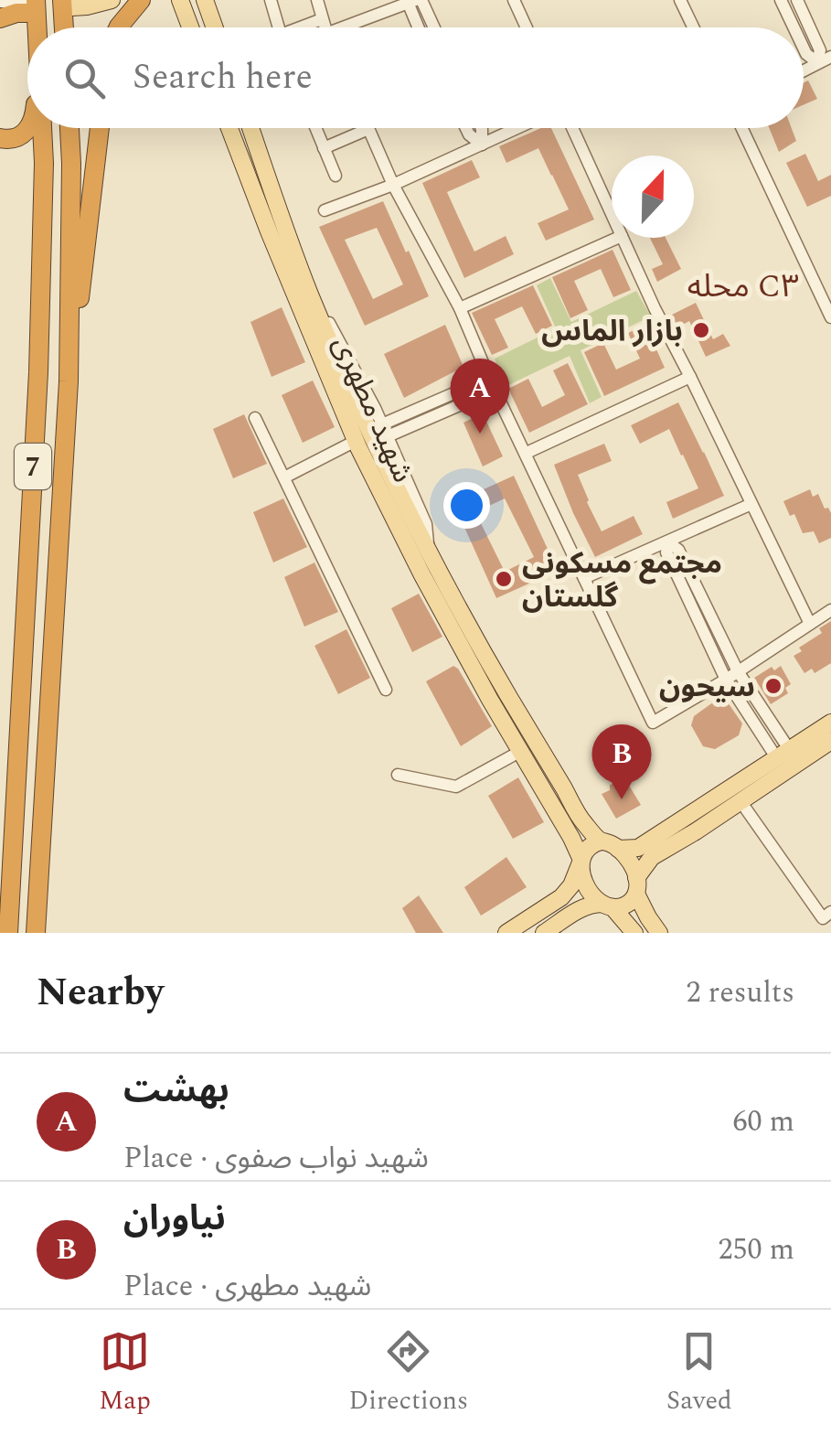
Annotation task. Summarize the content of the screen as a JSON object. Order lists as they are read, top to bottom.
{
  "streets": {
    "highway": ["7"],
    "main road": ["شهید مطهری"]
  },
  "districts": ["محله C۳"],
  "places": ["بازار الماس", "مجتمع مسکونی گلستان", "سیحون"],
  "north": "top",
  "page": {
    "search": "Search here",
    "pins": ["A", "B"],
    "heading": ["Nearby", "2 results"],
    "list": [
      {
        "mark": "A",
        "name": "بهشت",
        "note": "Place · شهید نواب صفوی",
        "value": "60 m"
      },
      {
        "mark": "B",
        "name": "نیاوران",
        "note": "Place · شهید مطهری",
        "value": "250 m"
      }
    ],
    "nav": ["Map", "Directions", "Saved"]
  }
}
